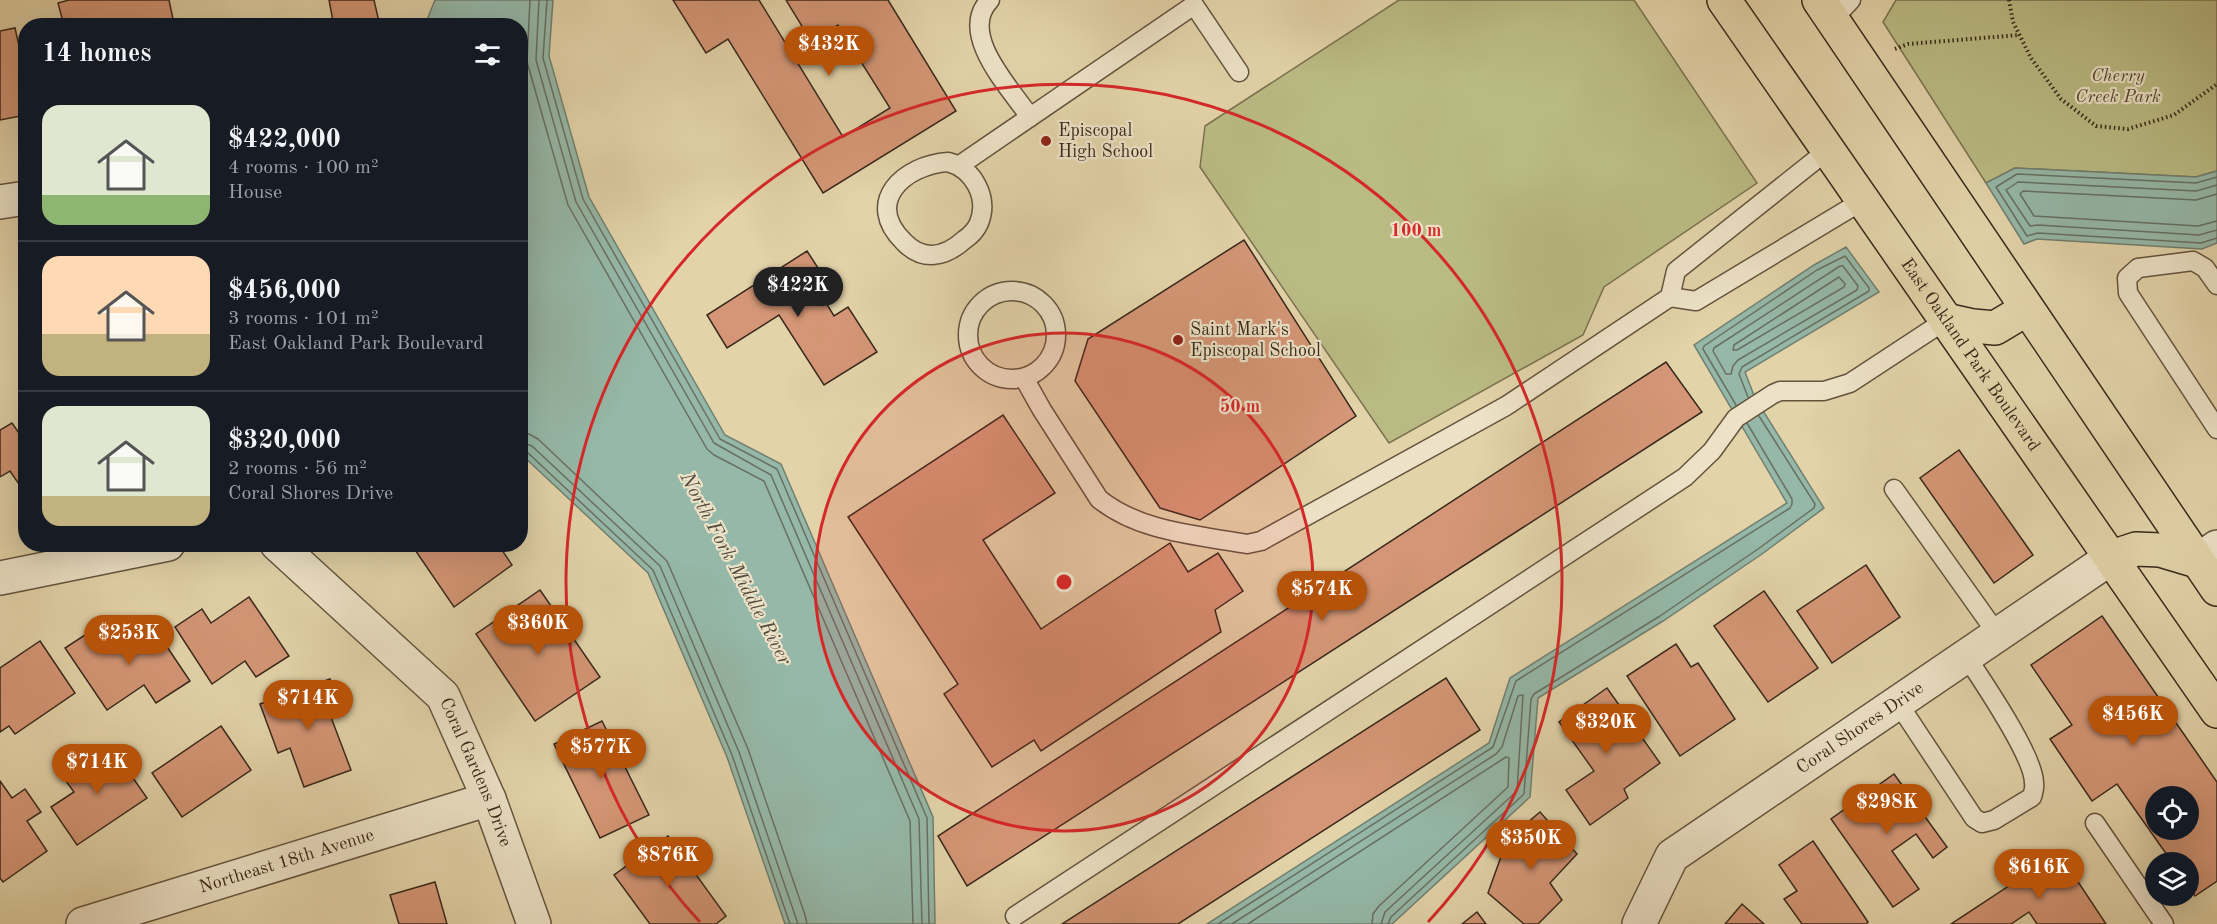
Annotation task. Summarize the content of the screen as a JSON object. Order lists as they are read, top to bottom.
{
  "streets": {
    "main road": ["East Oakland Park Boulevard"],
    "street": ["Coral Shores Drive", "Coral Gardens Drive", "Northeast 18th Avenue"]
  },
  "crossings": [
    ["East Oakland Park Boulevard", "Coral Shores Drive"],
    ["Coral Gardens Drive", "Northeast 18th Avenue"]
  ],
  "water": ["North Fork Middle River"],
  "parks": ["Cherry Creek Park"],
  "places": ["Episcopal High School", "Saint Mark's Episcopal School"],
  "page": {
    "heading": "14 homes",
    "price": [
      "$432K",
      "$422K",
      "$574K",
      "$360K",
      "$253K",
      "$714K",
      "$456K",
      "$320K",
      "$577K",
      "$714K",
      "$298K",
      "$350K",
      "$876K",
      "$616K"
    ],
    "list": [
      {
        "name": "$422,000",
        "note": "4 rooms · 100 m² · House"
      },
      {
        "name": "$456,000",
        "note": "3 rooms · 101 m² · East Oakland Park Boulevard"
      },
      {
        "name": "$320,000",
        "note": "2 rooms · 56 m² · Coral Shores Drive"
      }
    ]
  },
  "rings": ["100 m", "50 m"]
}
